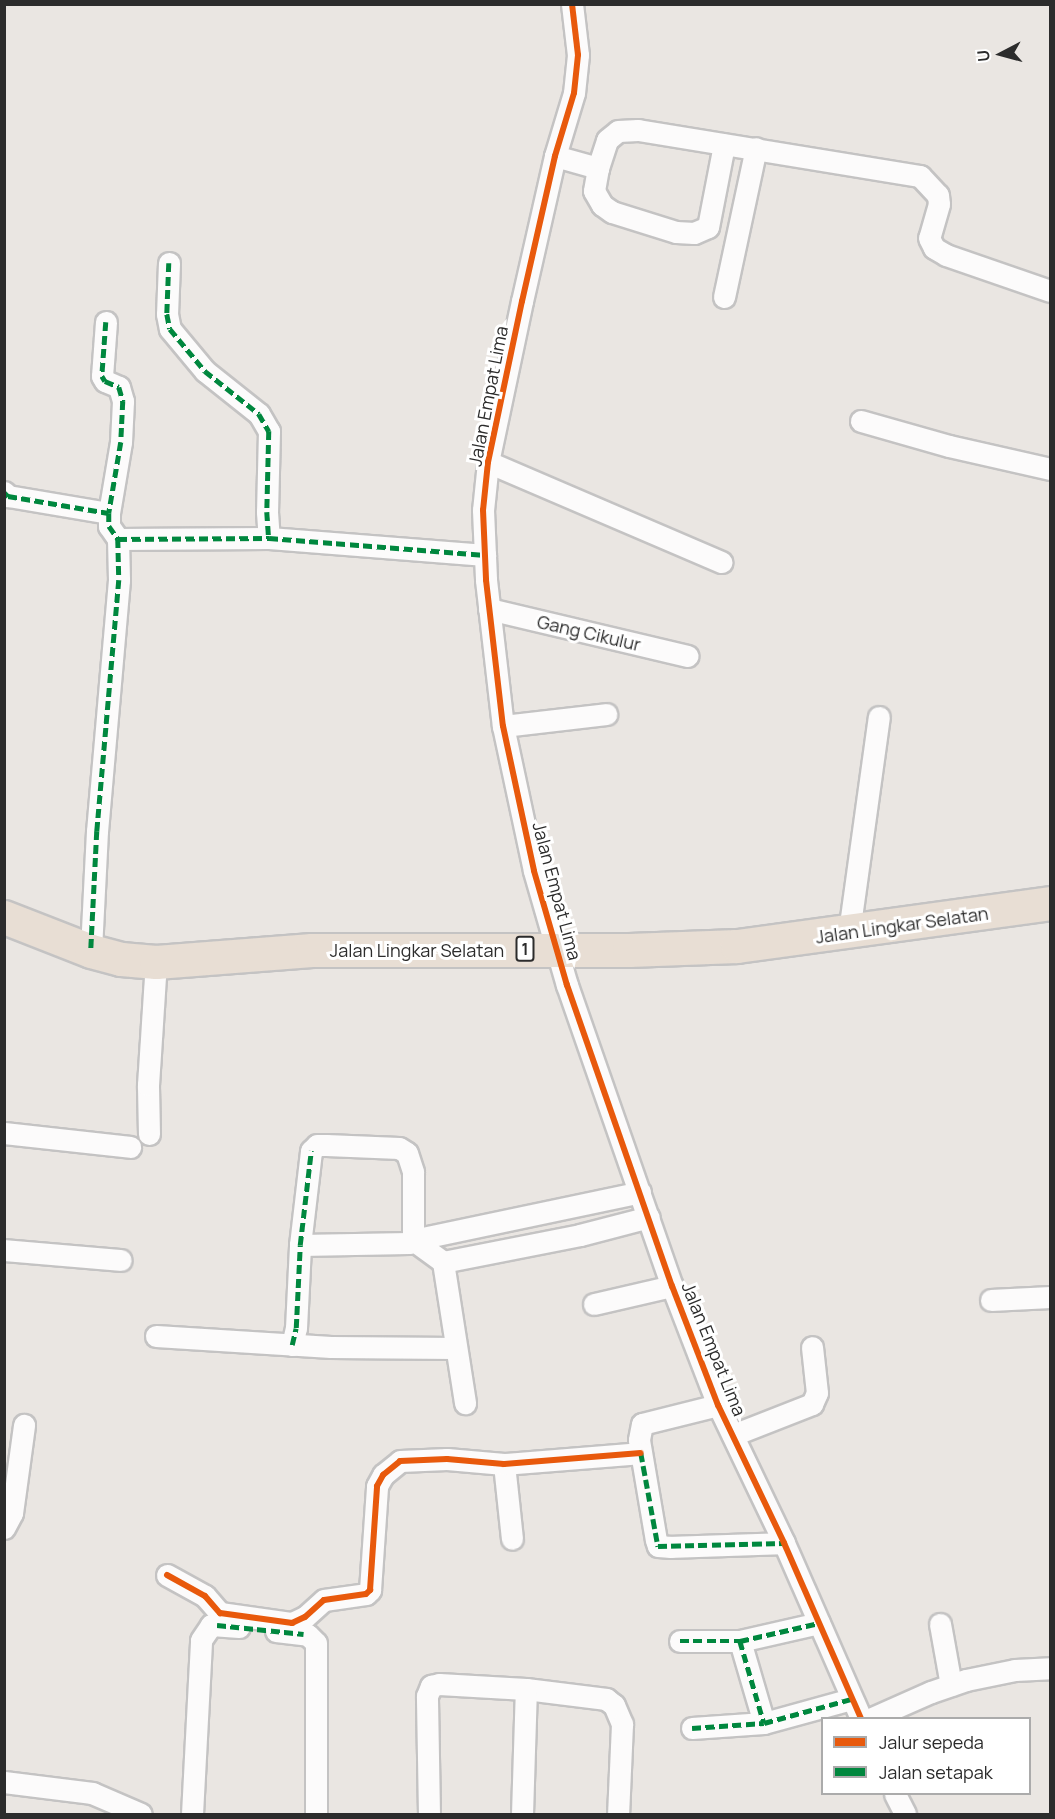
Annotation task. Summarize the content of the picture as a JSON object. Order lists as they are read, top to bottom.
{
  "streets": {
    "highway": ["Jalan Lingkar Selatan", "1"],
    "street": ["Jalan Empat Lima", "Gang Cikulur"]
  },
  "crossings": [
    ["Jalan Empat Lima", "Gang Cikulur"],
    ["Jalan Empat Lima", "Jalan Lingkar Selatan"]
  ],
  "legend": ["Jalur sepeda", "Jalan setapak"],
  "north": "left"
}
